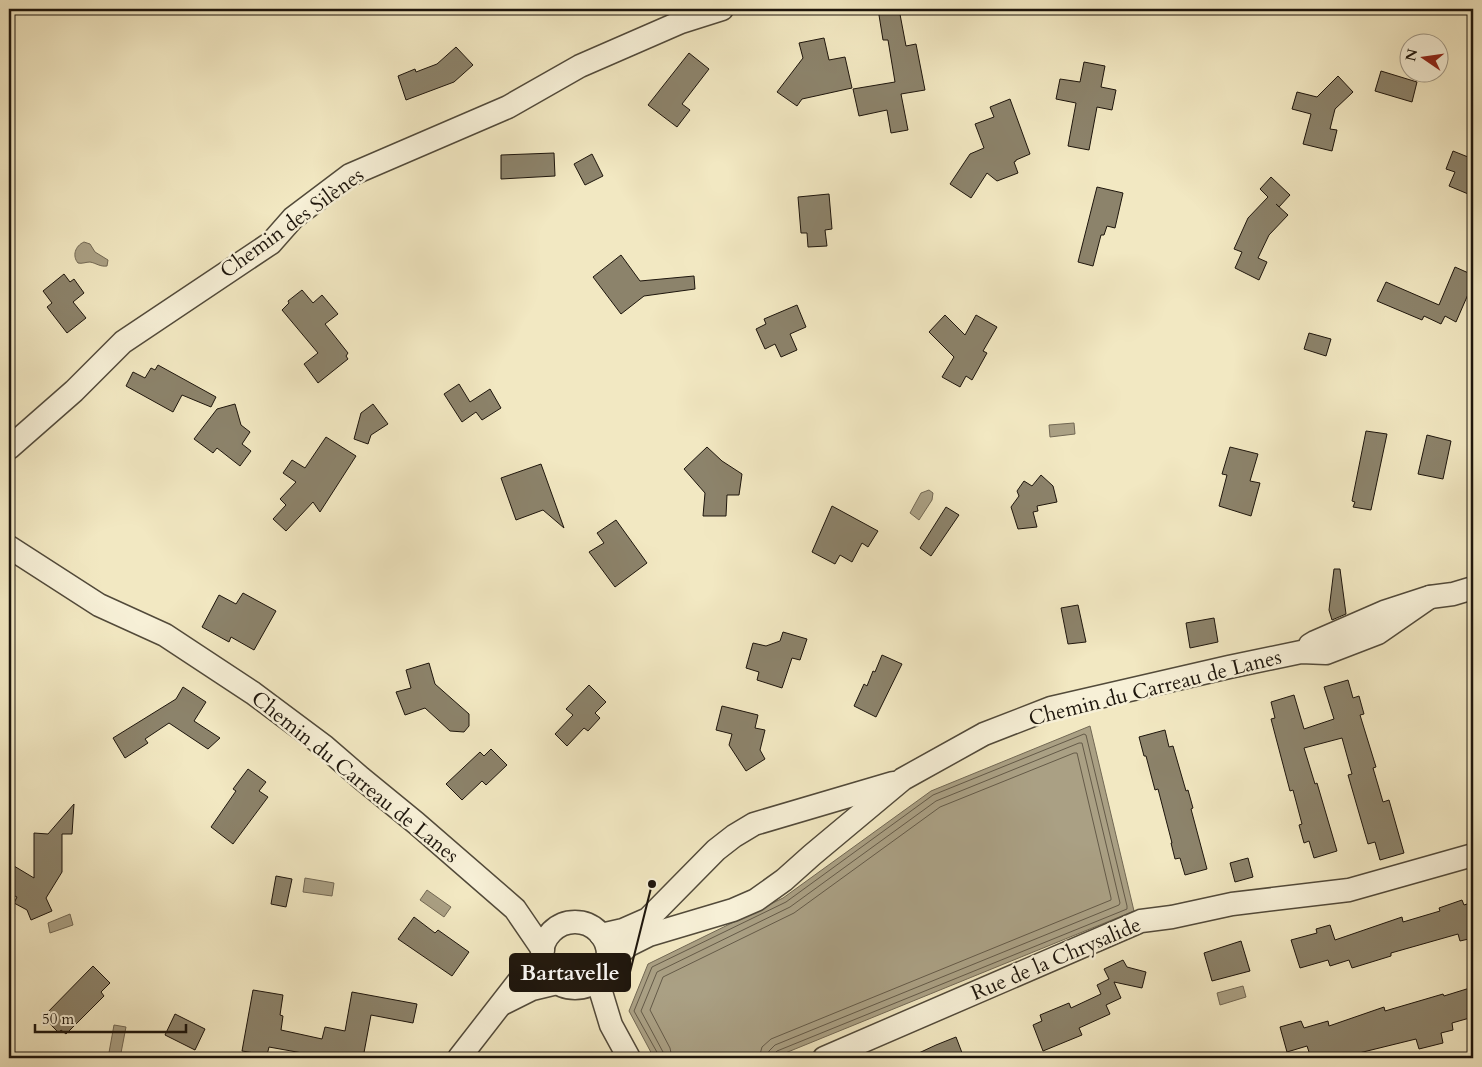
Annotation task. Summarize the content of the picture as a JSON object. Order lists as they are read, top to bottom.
{
  "streets": {
    "street": ["Chemin des Silènes", "Chemin du Carreau de Lanes", "Rue de la Chrysalide"]
  },
  "places": ["Bartavelle"],
  "scale_bar": "50 m",
  "north": "left"
}
